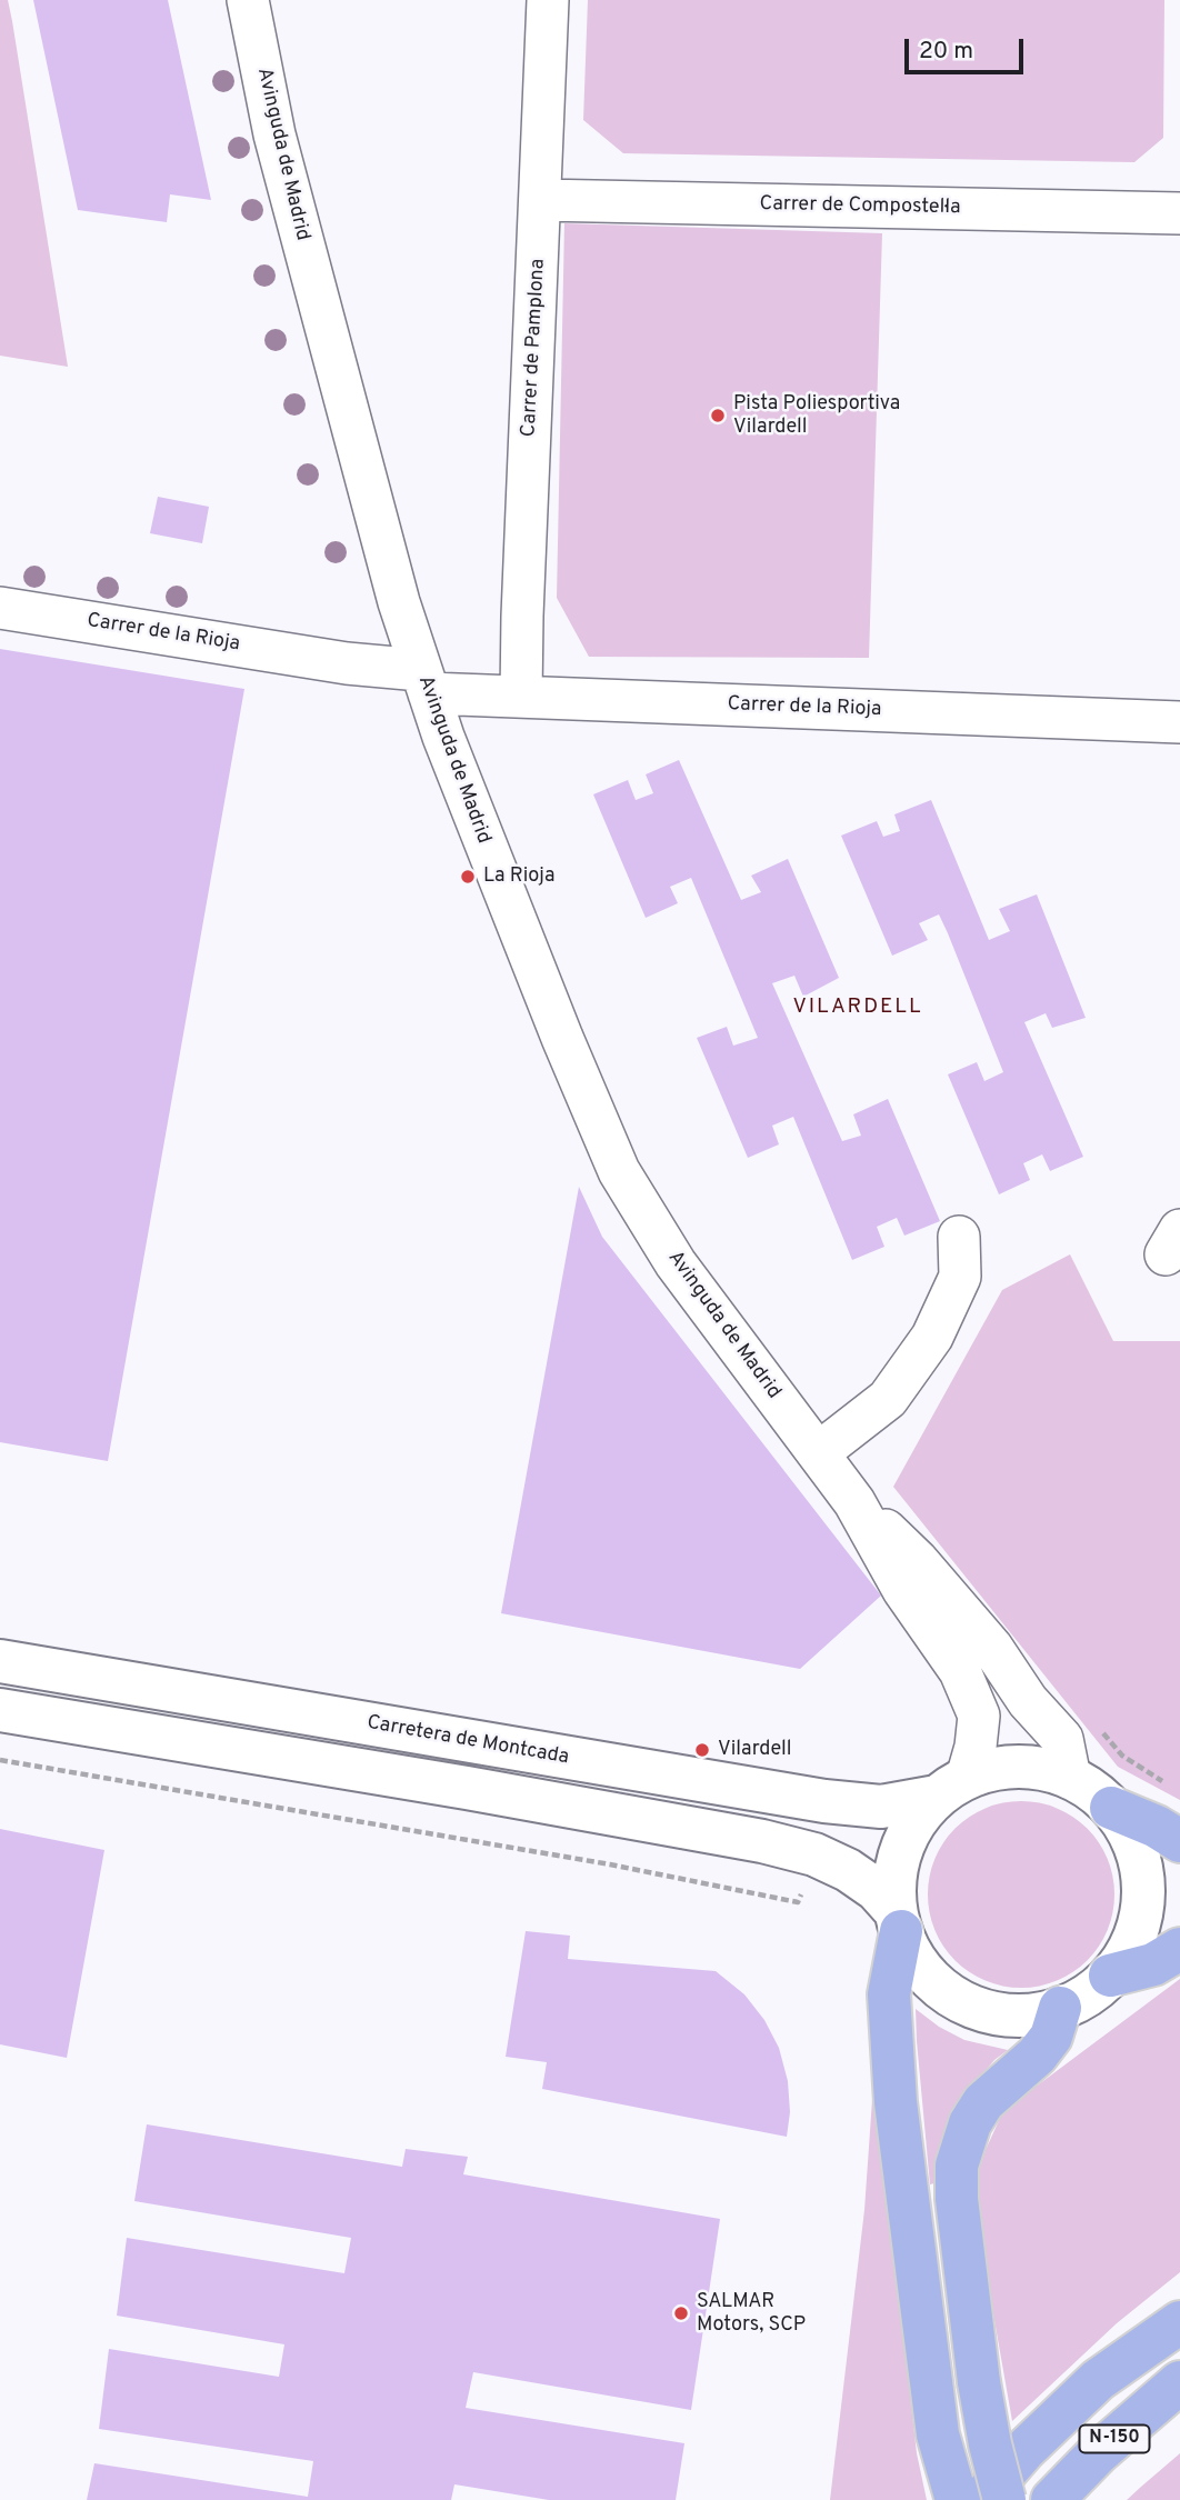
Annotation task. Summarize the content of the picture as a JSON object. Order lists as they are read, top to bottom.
{
  "streets": {
    "main road": ["N-150"],
    "street": [
      "Avinguda de Madrid",
      "Carrer de Compostel·la",
      "Carrer de Pamplona",
      "Carrer de la Rioja",
      "Carretera de Montcada"
    ]
  },
  "crossings": [
    ["Avinguda de Madrid", "Carrer de la Rioja"],
    ["Avinguda de Madrid", "Carretera de Montcada"],
    ["Carrer de Compostel·la", "Carrer de Pamplona"],
    ["Carrer de Pamplona", "Carrer de la Rioja"]
  ],
  "districts": ["VILARDELL"],
  "places": [
    "Pista Poliesportiva Vilardell",
    "La Rioja",
    "Vilardell",
    "SALMAR Motors, SCP"
  ],
  "scale_bar": "20 m"
}
